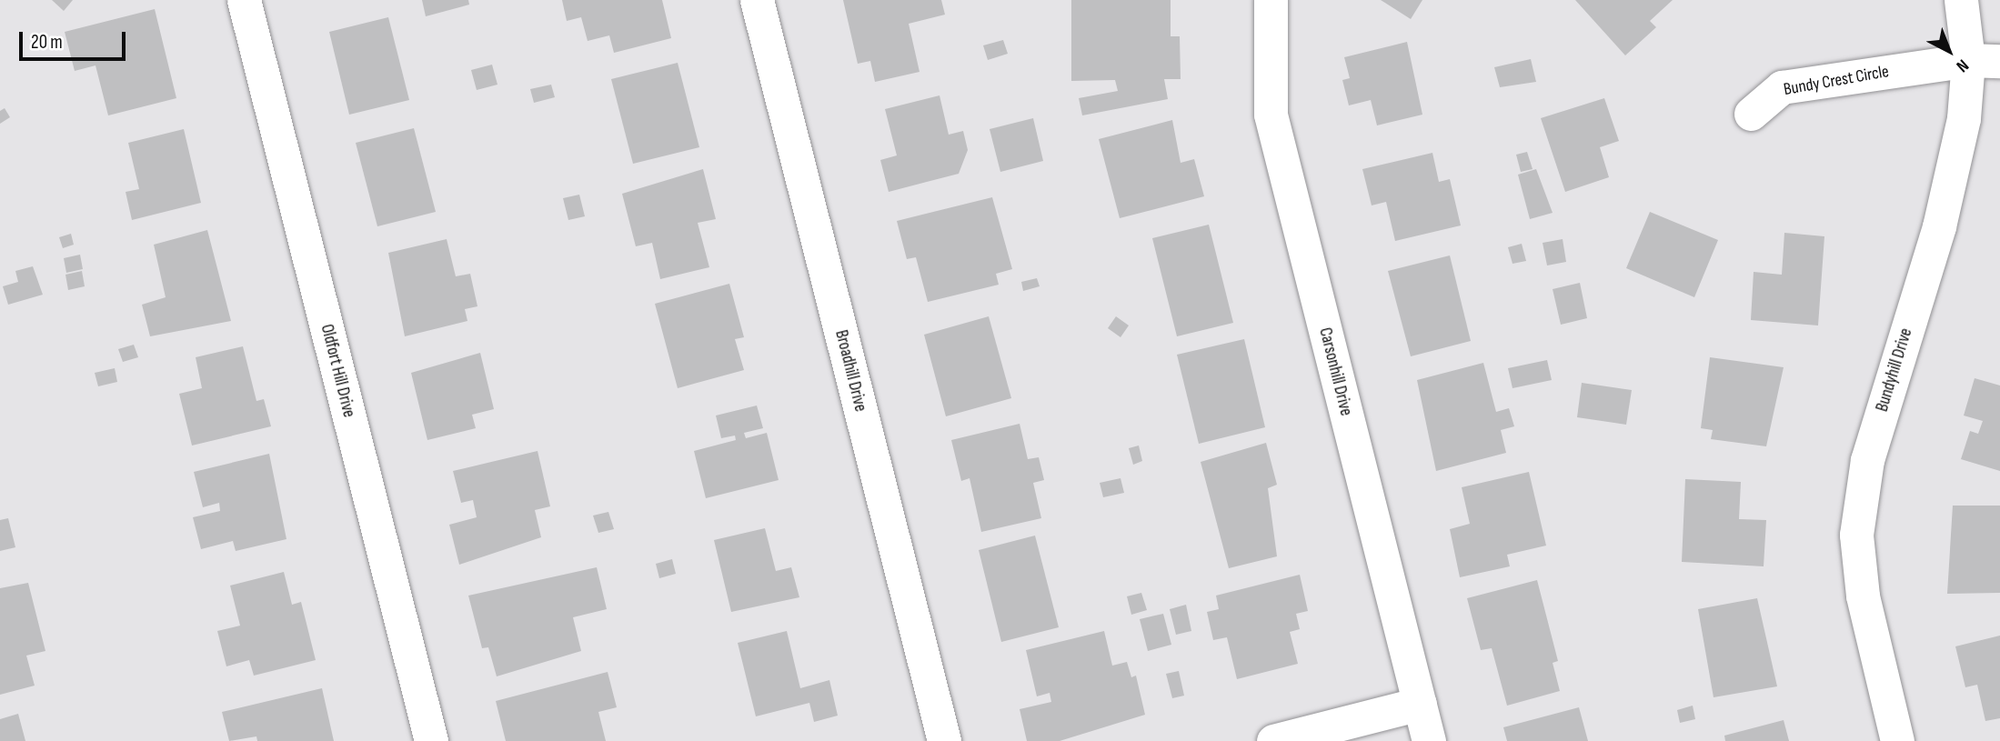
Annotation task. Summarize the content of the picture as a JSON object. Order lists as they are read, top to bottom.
{
  "streets": {
    "street": [
      "Bundy Crest Circle",
      "Bundyhill Drive",
      "Oldfort Hill Drive",
      "Broadhill Drive",
      "Carsonhill Drive"
    ]
  },
  "crossings": [
    ["Bundy Crest Circle", "Bundyhill Drive"]
  ],
  "scale_bar": "20 m",
  "north": "bottom right"
}
